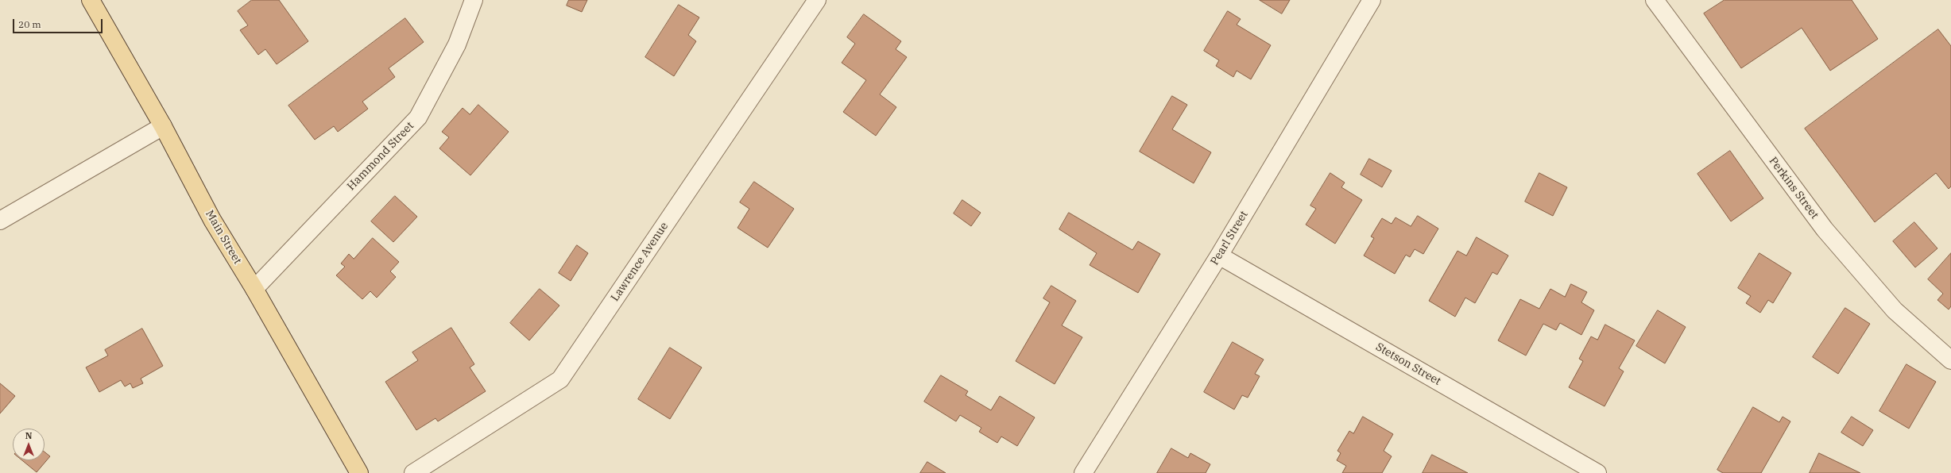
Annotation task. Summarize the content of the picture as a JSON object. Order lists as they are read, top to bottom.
{
  "streets": {
    "main road": ["Main Street"],
    "street": [
      "Hammond Street",
      "Perkins Street",
      "Pearl Street",
      "Lawrence Avenue",
      "Stetson Street"
    ]
  },
  "crossings": [
    ["Hammond Street", "Main Street"],
    ["Pearl Street", "Stetson Street"]
  ],
  "scale_bar": "20 m",
  "north": "top"
}
